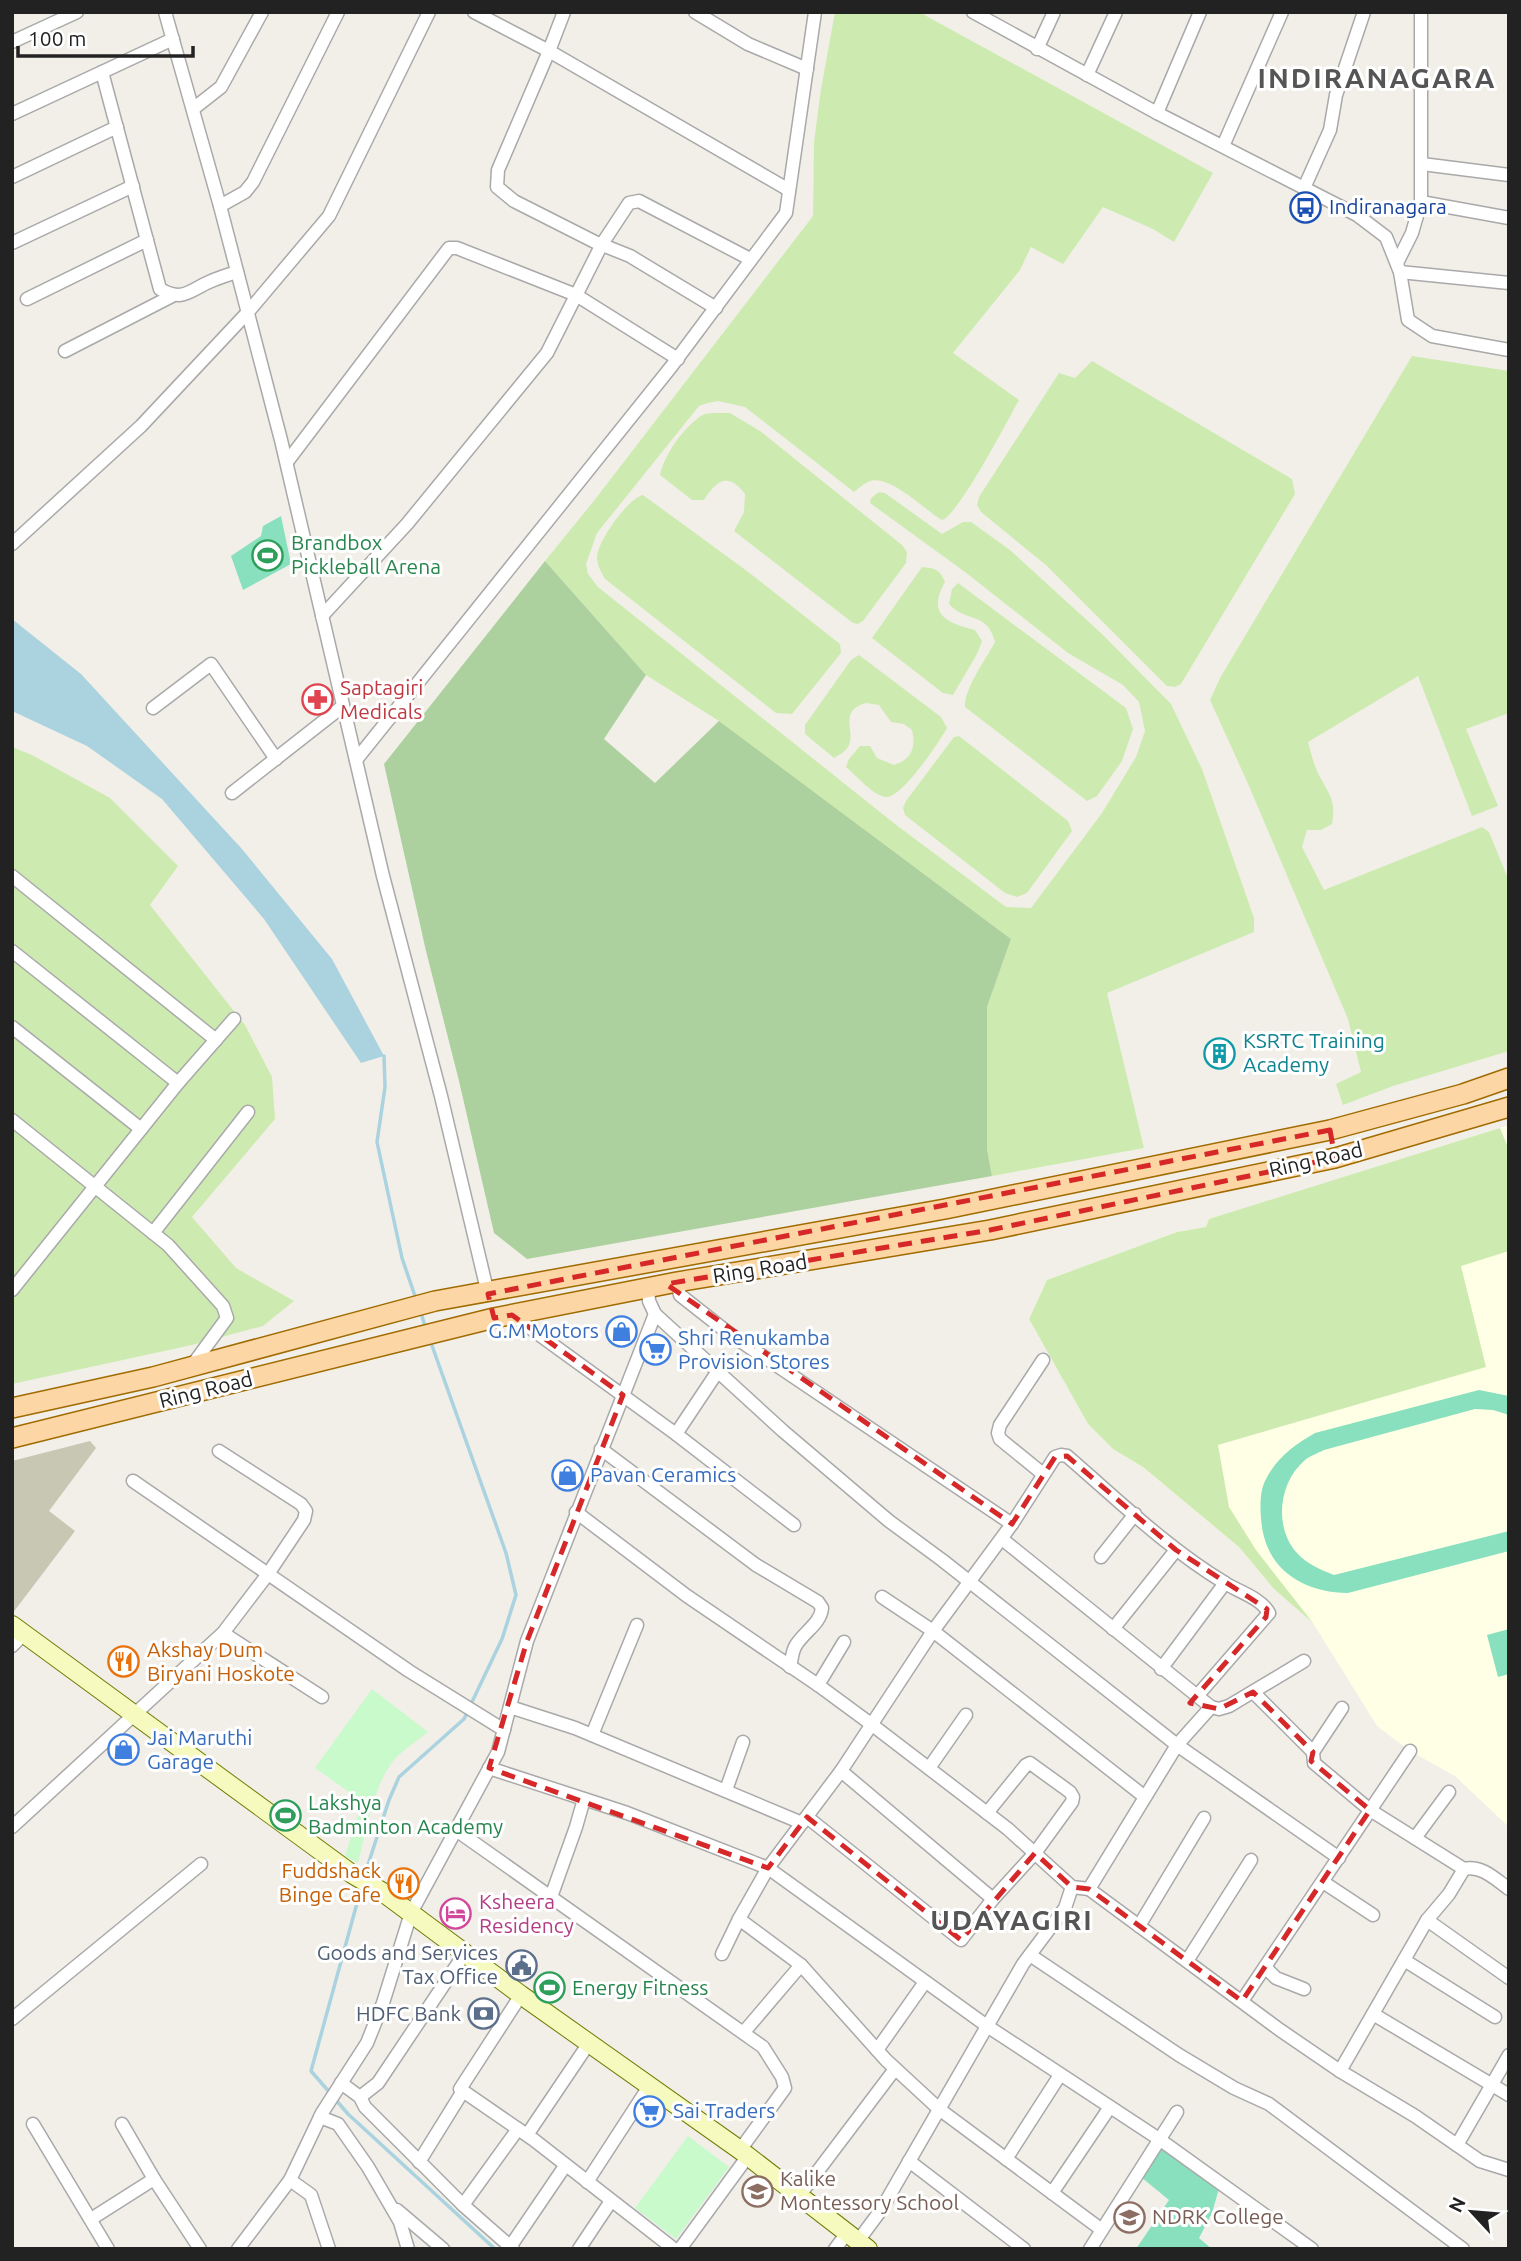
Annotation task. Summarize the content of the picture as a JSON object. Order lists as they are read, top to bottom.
{
  "streets": {
    "main road": ["Ring Road"]
  },
  "districts": ["INDIRANAGARA", "UDAYAGIRI"],
  "places": {
    "bus stop": ["Indiranagara"],
    "sports": ["Brandbox Pickleball Arena", "Lakshya Badminton Academy", "Energy Fitness"],
    "pharmacy": ["Saptagiri Medicals"],
    "building": ["KSRTC Training Academy"],
    "shop": ["G.M Motors", "Pavan Ceramics", "Jai Maruthi Garage"],
    "supermarket": ["Shri Renukamba Provision Stores", "Sai Traders"],
    "restaurant": ["Akshay Dum Biryani Hoskote", "Fuddshack Binge Cafe"],
    "hotel": ["Ksheera Residency"],
    "public building": ["Goods and Services Tax Office"],
    "bank": ["HDFC Bank"],
    "school or university": ["Kalike Montessory School", "NDRK College"]
  },
  "scale_bar": "100 m",
  "north": "top left"
}
